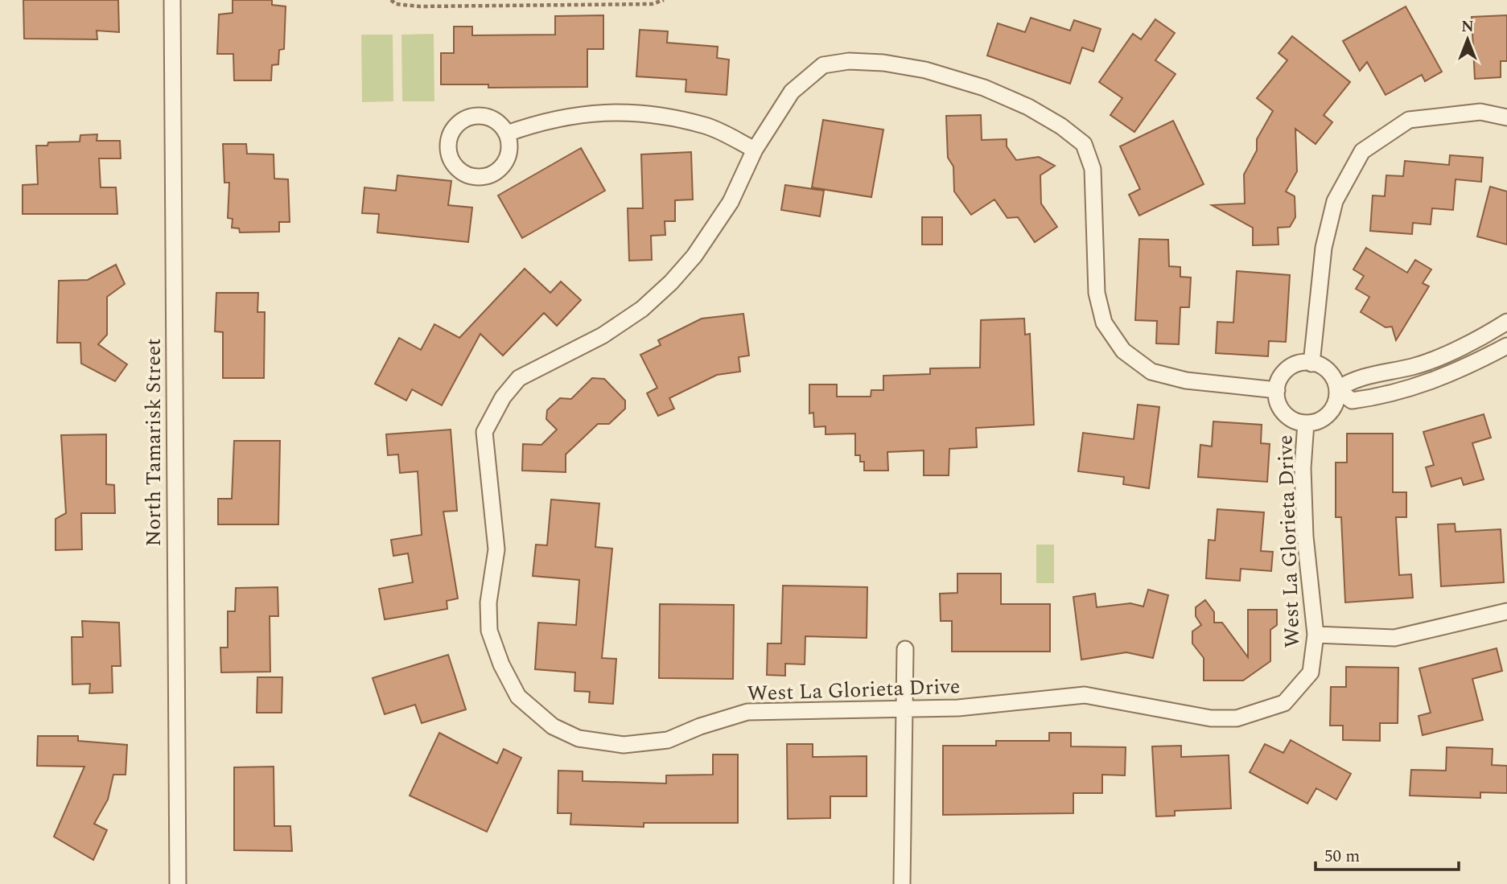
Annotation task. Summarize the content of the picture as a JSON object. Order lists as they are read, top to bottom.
{
  "streets": {
    "street": ["North Tamarisk Street", "West La Glorieta Drive"]
  },
  "scale_bar": "50 m",
  "north": "top"
}
